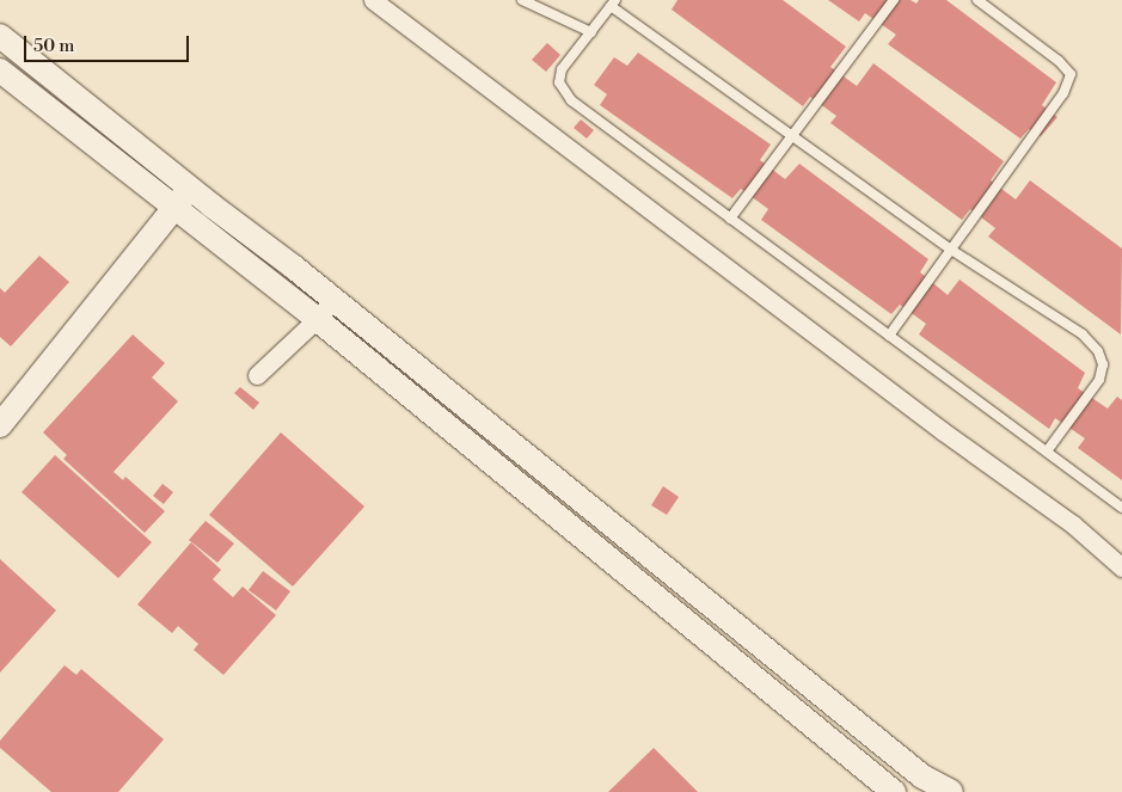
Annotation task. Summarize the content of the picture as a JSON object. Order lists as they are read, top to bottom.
{
  "scale_bar": "50 m"
}
